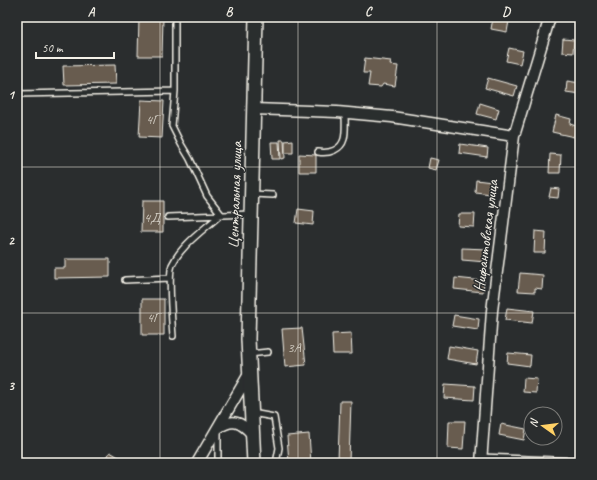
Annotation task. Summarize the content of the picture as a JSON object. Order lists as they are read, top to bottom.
{
  "streets": {
    "street": ["Центральная улица", "Нифантовская улица"]
  },
  "house_numbers": [
    "4Г",
    "4Д",
    "4Г",
    "3А"
  ],
  "scale_bar": "50 m",
  "north": "left",
  "grid": {
    "columns": [
      "A",
      "B",
      "C",
      "D"
    ],
    "rows": ["1", "2", "3"]
  }
}
